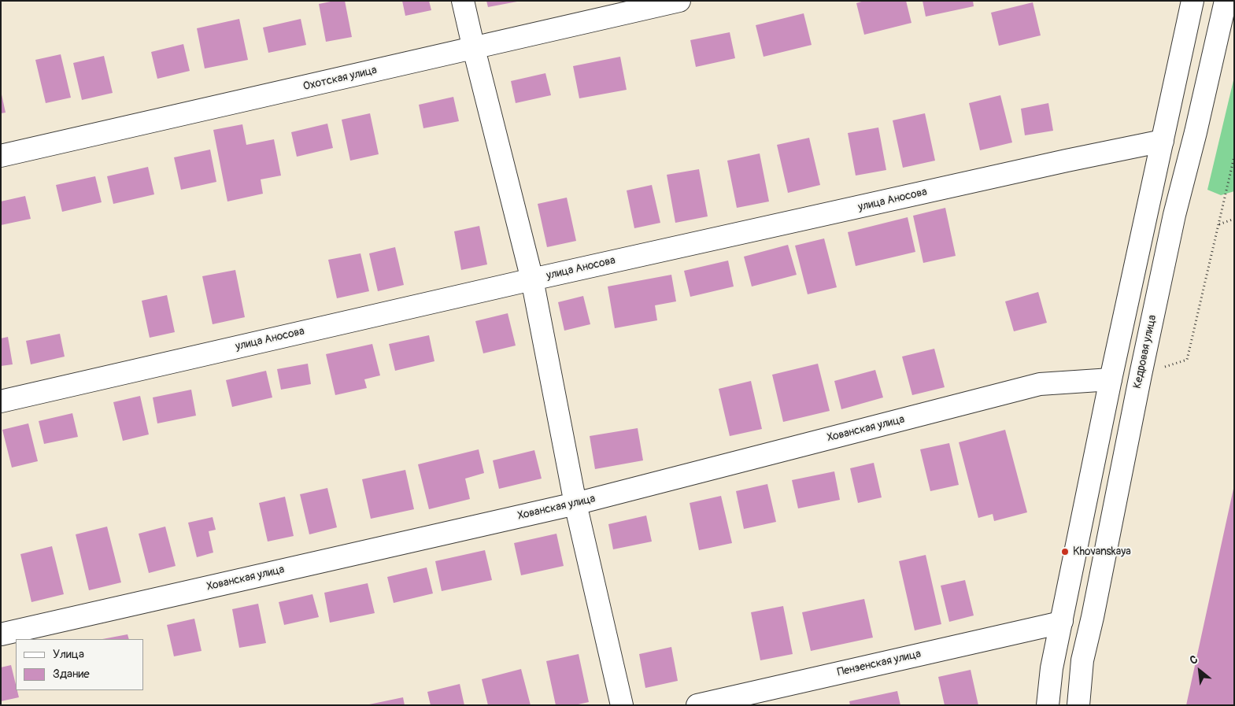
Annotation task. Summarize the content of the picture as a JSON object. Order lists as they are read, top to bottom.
{
  "streets": {
    "street": [
      "Охотская улица",
      "улица Аносова",
      "Кедровая улица",
      "Хованская улица",
      "Пензенская улица"
    ]
  },
  "places": ["Khovanskaya"],
  "legend": ["Улица", "Здание"],
  "north": "top left"
}
